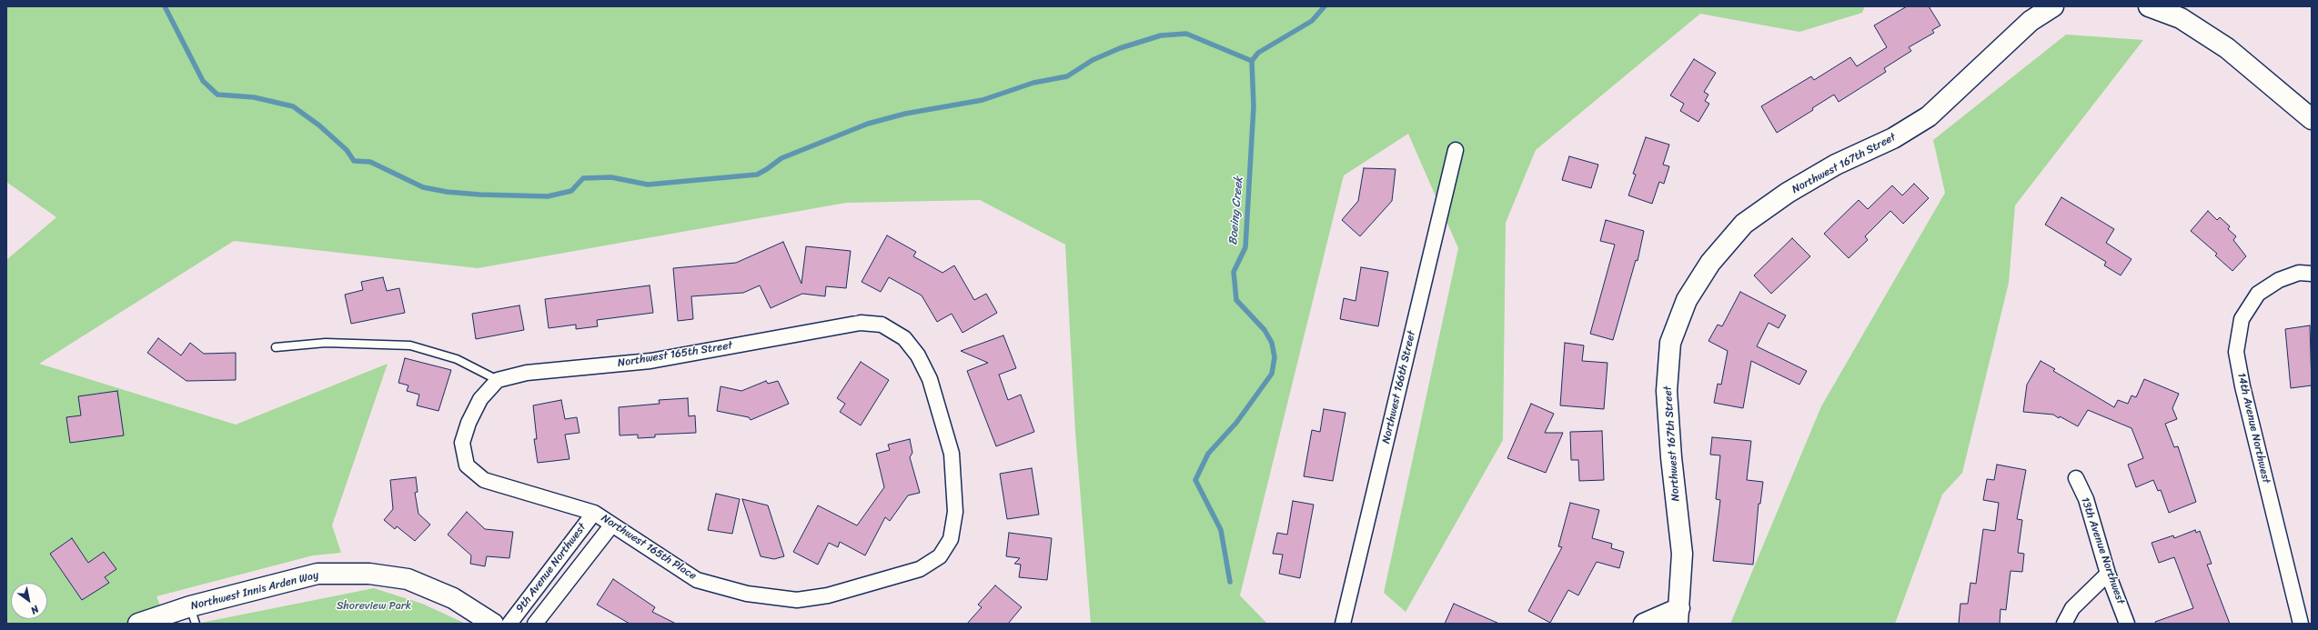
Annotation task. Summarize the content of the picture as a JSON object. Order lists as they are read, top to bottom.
{
  "streets": {
    "street": [
      "Northwest 167th Street",
      "Northwest 165th Street",
      "Northwest 166th Street",
      "14th Avenue Northwest",
      "Northwest 165th Place",
      "13th Avenue Northwest",
      "9th Avenue Northwest",
      "Northwest Innis Arden Way"
    ]
  },
  "crossings": [
    ["Northwest 165th Street", "Northwest 165th Place"],
    ["Northwest 165th Place", "9th Avenue Northwest"]
  ],
  "water": ["Boeing Creek"],
  "parks": ["Shoreview Park"],
  "north": "bottom right"
}
